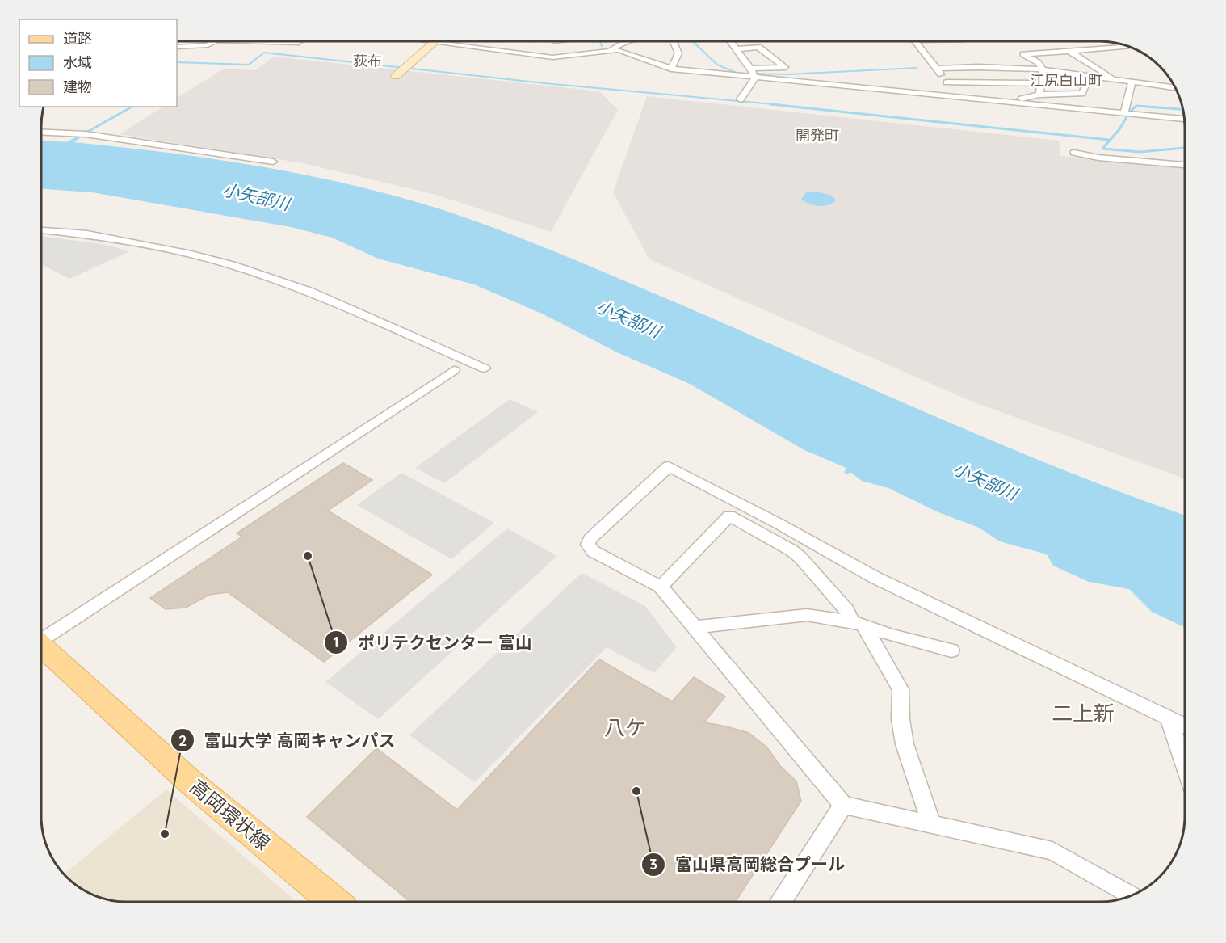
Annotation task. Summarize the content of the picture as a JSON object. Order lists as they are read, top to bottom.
{
  "streets": {
    "main road": ["高岡環状線"]
  },
  "districts": [
    "荻布",
    "江尻白山町",
    "開発町",
    "二上新",
    "八ケ"
  ],
  "water": ["小矢部川"],
  "places": ["ポリテクセンター 富山", "富山県高岡総合プール", "富山大学 高岡キャンパス"],
  "legend": ["道路", "水域", "建物"]
}
